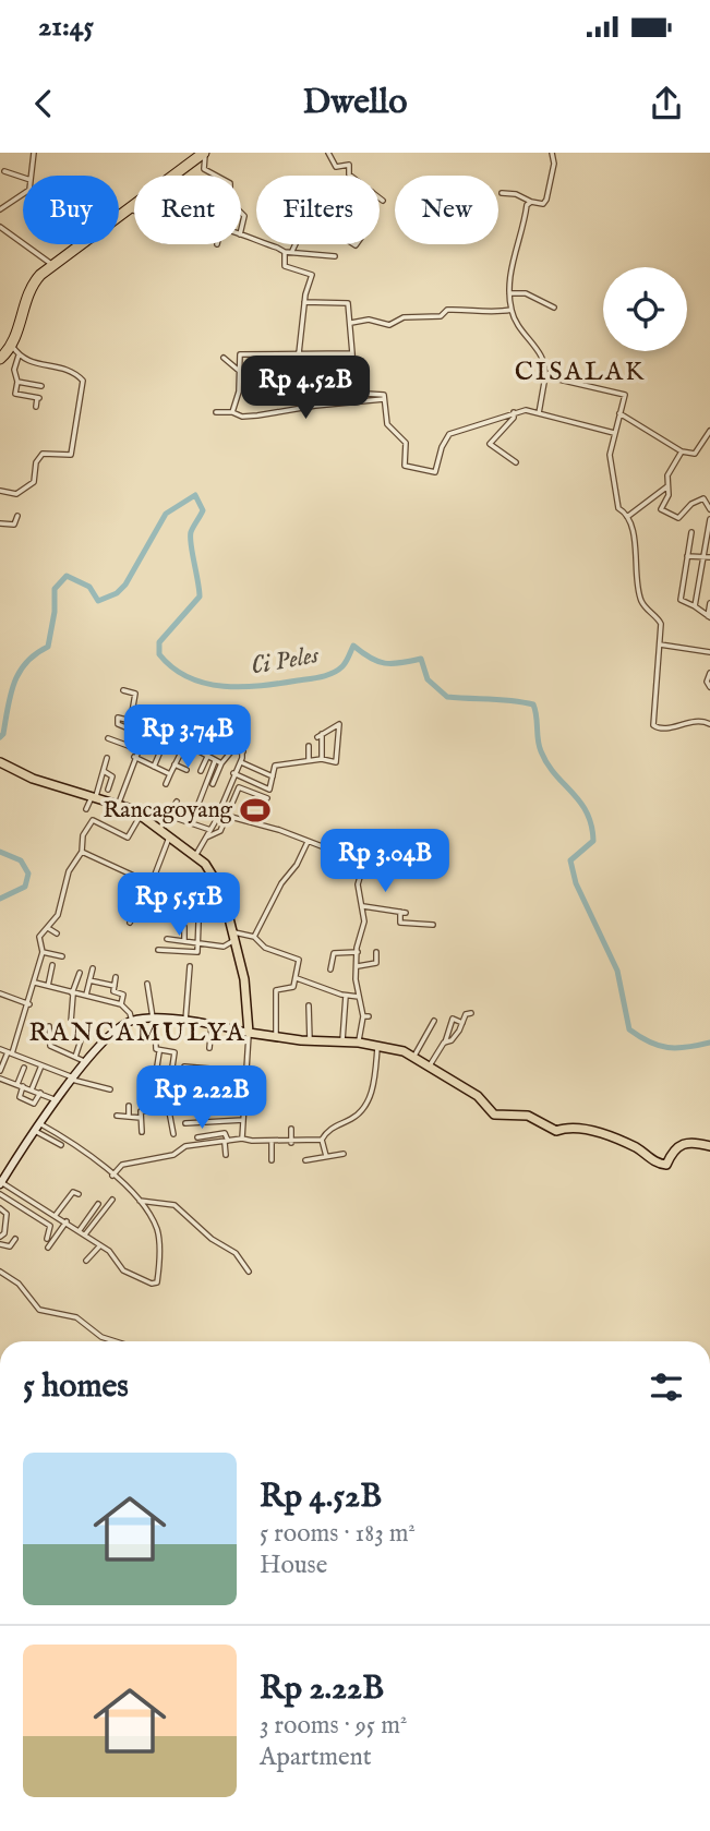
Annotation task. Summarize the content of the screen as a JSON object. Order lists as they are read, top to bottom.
{
  "districts": ["CISALAK", "RANCAMULYA"],
  "water": ["Ci Peles"],
  "places": {
    "sports": ["Rancagoyang"]
  },
  "page": {
    "status": "21:45",
    "header": "Dwello",
    "chip": [
      "Buy",
      "Rent",
      "Filters",
      "New"
    ],
    "price": [
      "Rp 4.52B",
      "Rp 3.74B",
      "Rp 3.04B",
      "Rp 5.51B",
      "Rp 2.22B"
    ],
    "heading": "5 homes",
    "list": [
      {
        "name": "Rp 4.52B",
        "note": "5 rooms · 183 m² · House"
      },
      {
        "name": "Rp 2.22B",
        "note": "3 rooms · 95 m² · Apartment"
      }
    ]
  }
}
